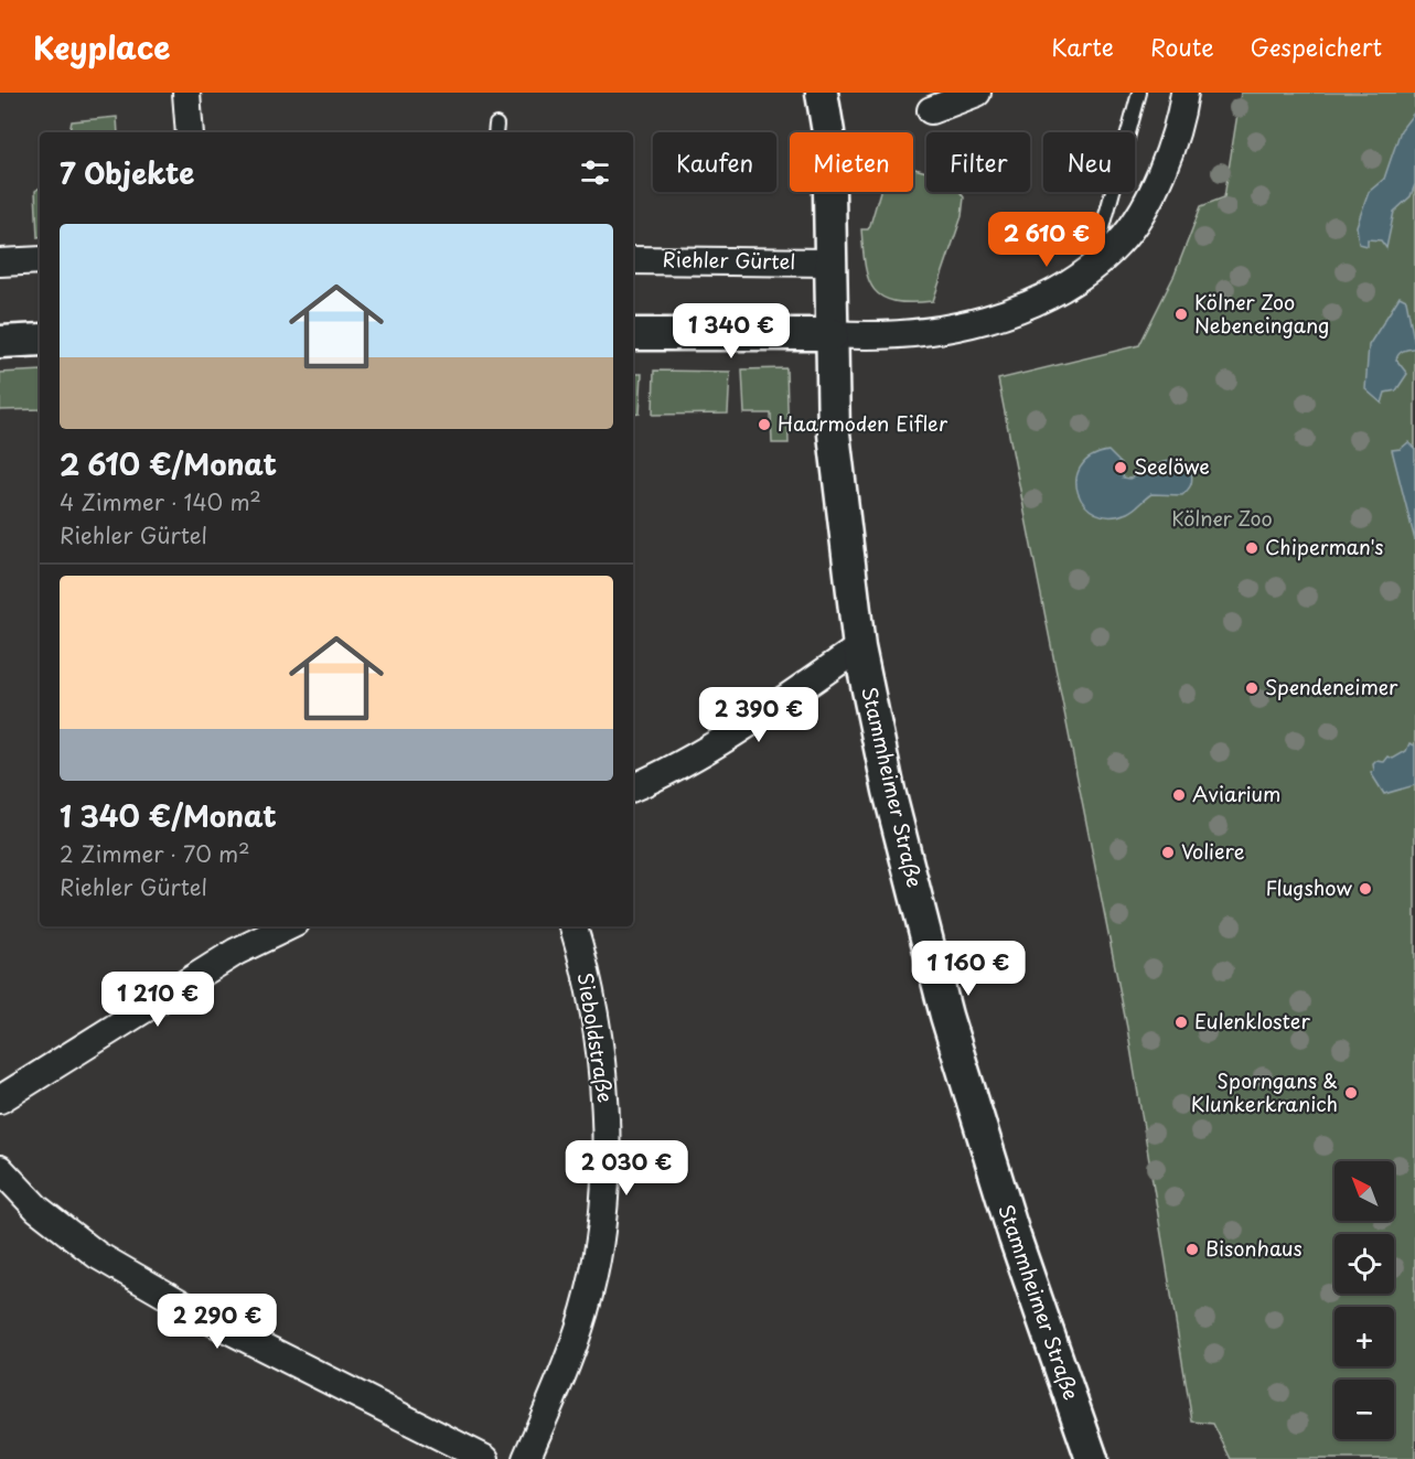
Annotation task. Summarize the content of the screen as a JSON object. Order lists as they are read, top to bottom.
{
  "streets": {
    "street": ["Riehler Gürtel", "Stammheimer Straße", "Sieboldstraße"]
  },
  "crossings": [
    ["Riehler Gürtel", "Stammheimer Straße"]
  ],
  "parks": ["Kölner Zoo"],
  "places": [
    "Kölner Zoo Nebeneingang",
    "Haarmoden Eifler",
    "Seelöwe",
    "Chiperman's",
    "Spendeneimer",
    "Aviarium",
    "Voliere",
    "Flugshow",
    "Eulenkloster",
    "Sporngans & Klunkerkranich",
    "Bisonhaus"
  ],
  "north": "top left",
  "page": {
    "header": "Keyplace",
    "nav": ["Karte", "Route", "Gespeichert"],
    "chip": [
      "Kaufen",
      "Mieten",
      "Filter",
      "Neu"
    ],
    "heading": "7 Objekte",
    "price": [
      "2 610 €",
      "1 340 €",
      "2 390 €",
      "1 160 €",
      "1 210 €",
      "2 030 €",
      "2 290 €"
    ],
    "list": [
      {
        "name": "2 610 €/Monat",
        "note": "4 Zimmer · 140 m² · Riehler Gürtel"
      },
      {
        "name": "1 340 €/Monat",
        "note": "2 Zimmer · 70 m² · Riehler Gürtel"
      }
    ],
    "map_buttons": ["+", "−"]
  }
}
